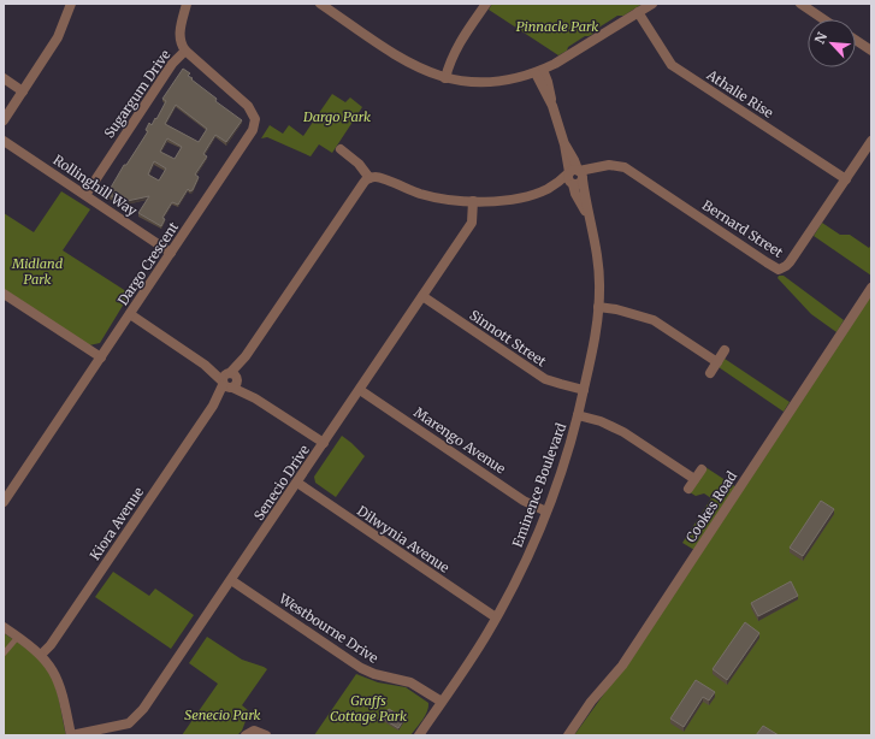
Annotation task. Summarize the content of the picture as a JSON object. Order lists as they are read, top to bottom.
{
  "streets": {
    "street": [
      "Sugargum Drive",
      "Athalie Rise",
      "Rollinghill Way",
      "Bernard Street",
      "Dargo Crescent",
      "Sinnott Street",
      "Marengo Avenue",
      "Senecio Drive",
      "Eminence Boulevard",
      "Cookes Road",
      "Kiora Avenue",
      "Dilwynia Avenue",
      "Westbourne Drive"
    ]
  },
  "crossings": [
    ["Sugargum Drive", "Rollinghill Way"],
    ["Sugargum Drive", "Dargo Crescent"],
    ["Athalie Rise", "Bernard Street"],
    ["Rollinghill Way", "Dargo Crescent"],
    ["Bernard Street", "Eminence Boulevard"],
    ["Sinnott Street", "Senecio Drive"],
    ["Sinnott Street", "Eminence Boulevard"],
    ["Marengo Avenue", "Senecio Drive"],
    ["Marengo Avenue", "Eminence Boulevard"],
    ["Senecio Drive", "Dilwynia Avenue"],
    ["Senecio Drive", "Westbourne Drive"],
    ["Eminence Boulevard", "Dilwynia Avenue"],
    ["Eminence Boulevard", "Westbourne Drive"]
  ],
  "parks": [
    "Pinnacle Park",
    "Dargo Park",
    "Midland Park",
    "Graffs Cottage Park",
    "Senecio Park"
  ],
  "north": "top left"
}
